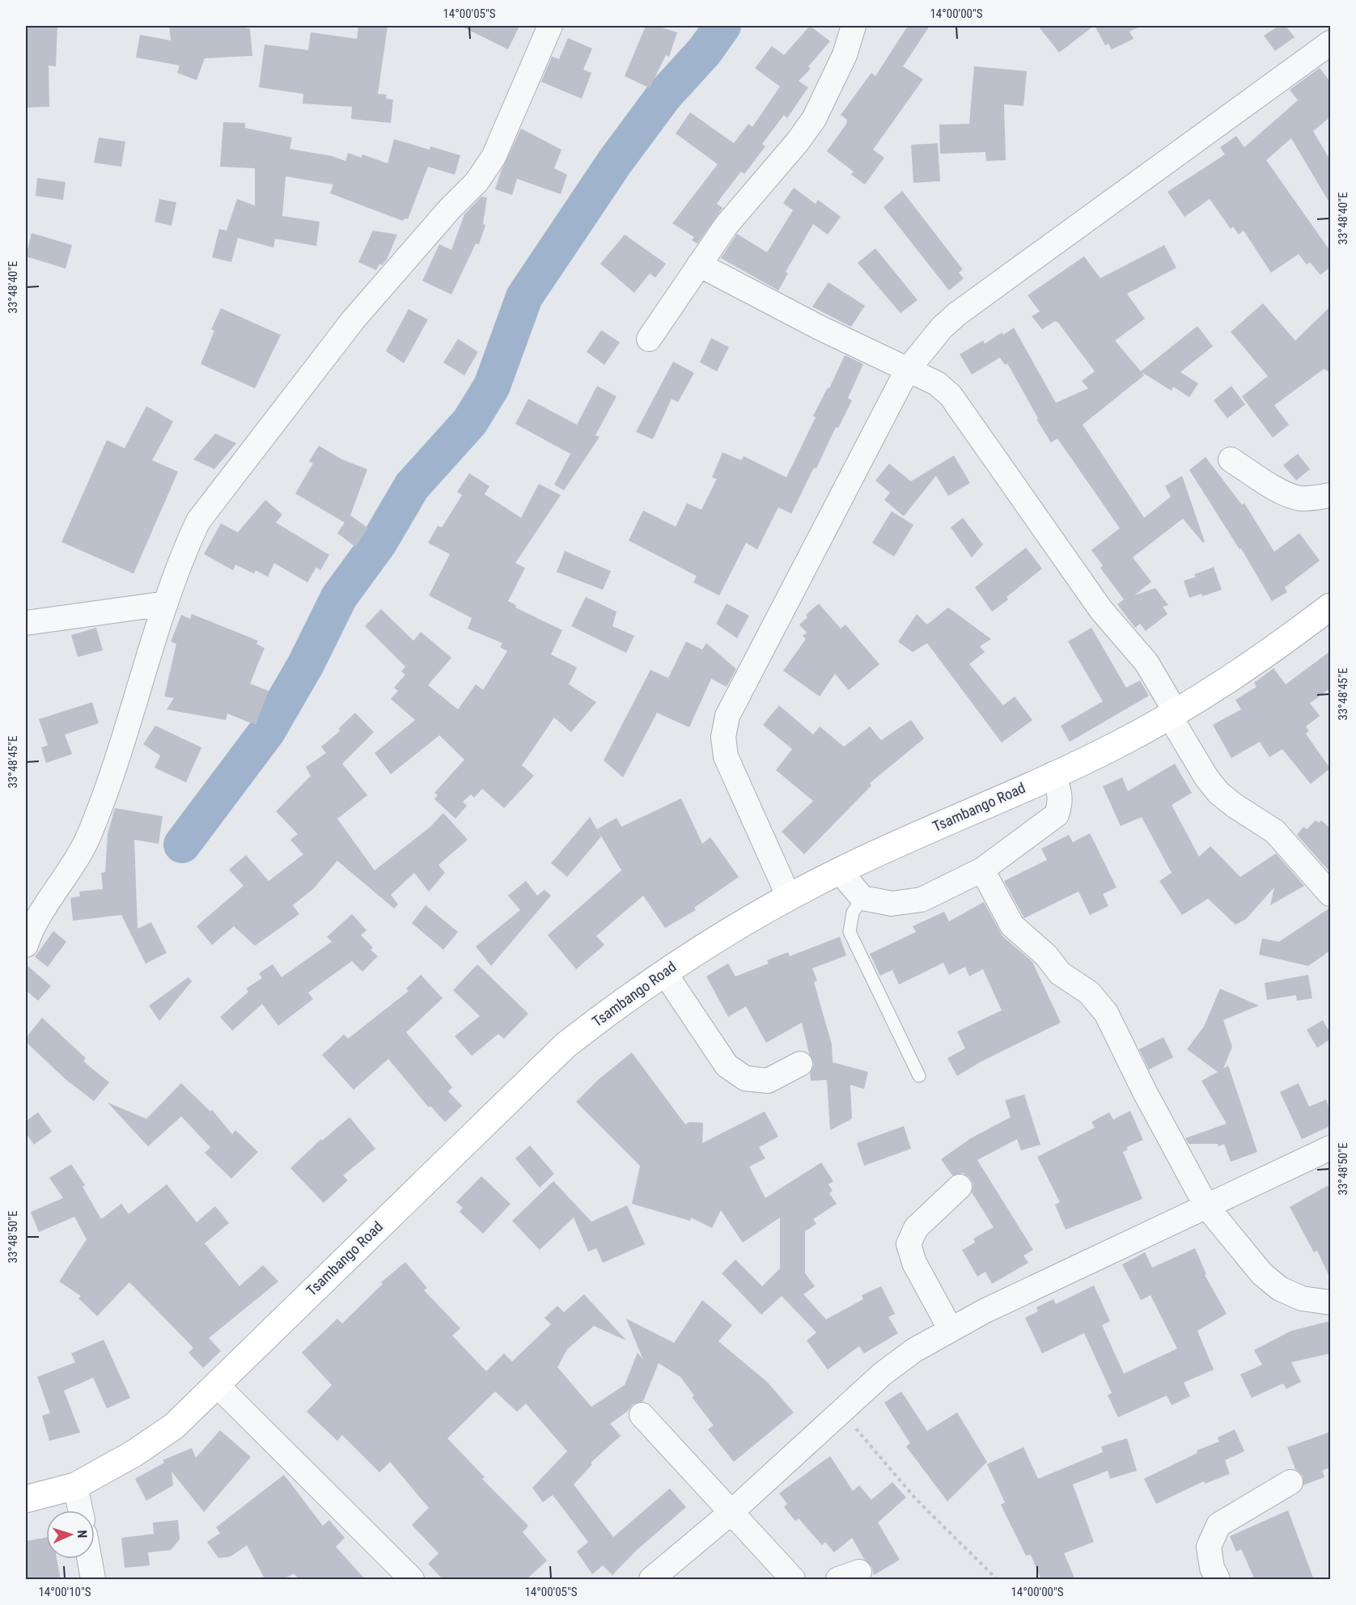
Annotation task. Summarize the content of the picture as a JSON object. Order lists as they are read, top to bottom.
{
  "streets": {
    "street": ["Tsambango Road"]
  },
  "north": "right",
  "coordinates": [
    "14°00'05\"S",
    "14°00'00\"S",
    "33°48'40\"E",
    "33°48'45\"E",
    "33°48'50\"E",
    "14°00'10\"S"
  ]
}
